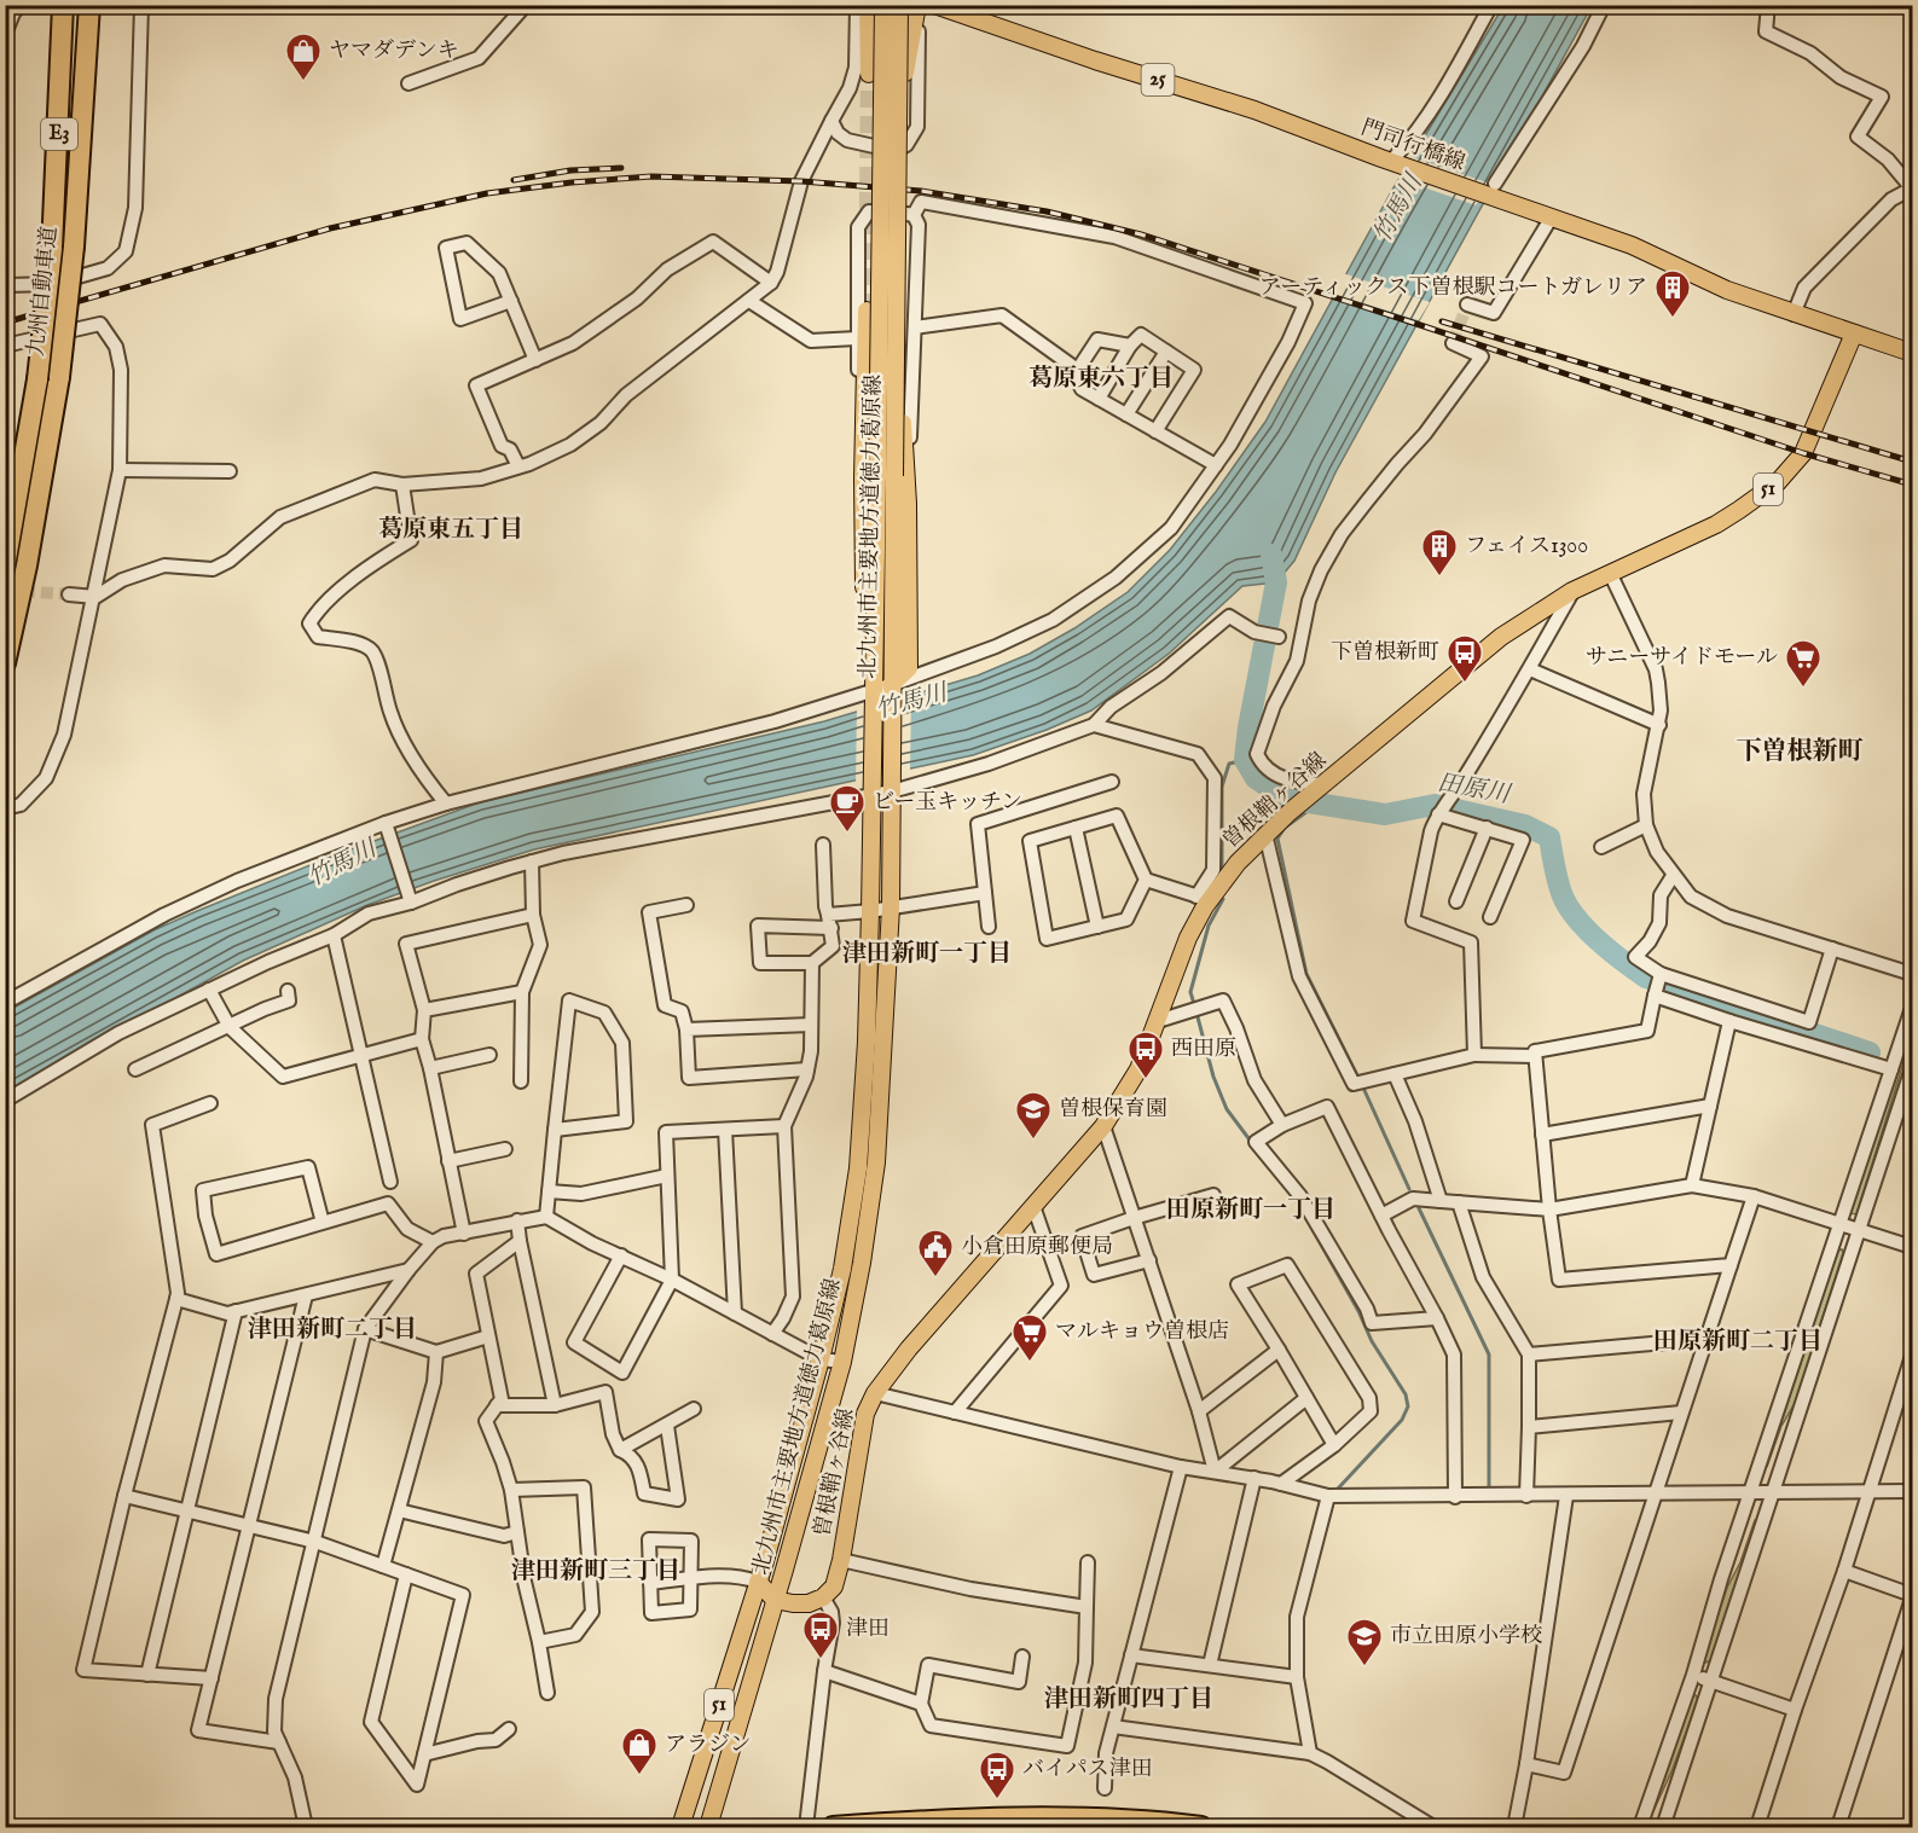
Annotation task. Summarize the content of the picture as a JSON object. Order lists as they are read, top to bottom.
{
  "streets": {
    "highway": ["E3", "九州自動車道"],
    "main road": [
      "25",
      "門司行橋線",
      "51",
      "北九州市主要地方道徳力葛原線",
      "曽根鞘ヶ谷線"
    ]
  },
  "crossings": [
    ["門司行橋線", "曽根鞘ヶ谷線"],
    ["51", "北九州市主要地方道徳力葛原線"]
  ],
  "districts": [
    "葛原東六丁目",
    "葛原東五丁目",
    "下曽根新町",
    "津田新町一丁目",
    "田原新町一丁目",
    "津田新町二丁目",
    "田原新町二丁目",
    "津田新町三丁目",
    "津田新町四丁目"
  ],
  "water": ["竹馬川", "田原川"],
  "places": {
    "shop": ["ヤマダデンキ", "アラジン"],
    "building": ["アーティックス下曽根駅コートガレリア", "フェイス1300"],
    "bus stop": [
      "下曽根新町",
      "西田原",
      "津田",
      "バイパス津田"
    ],
    "supermarket": ["サニーサイドモール", "マルキョウ曽根店"],
    "cafe": ["ビー玉キッチン"],
    "school or university": ["曽根保育園", "市立田原小学校"],
    "public building": ["小倉田原郵便局"]
  }
}
